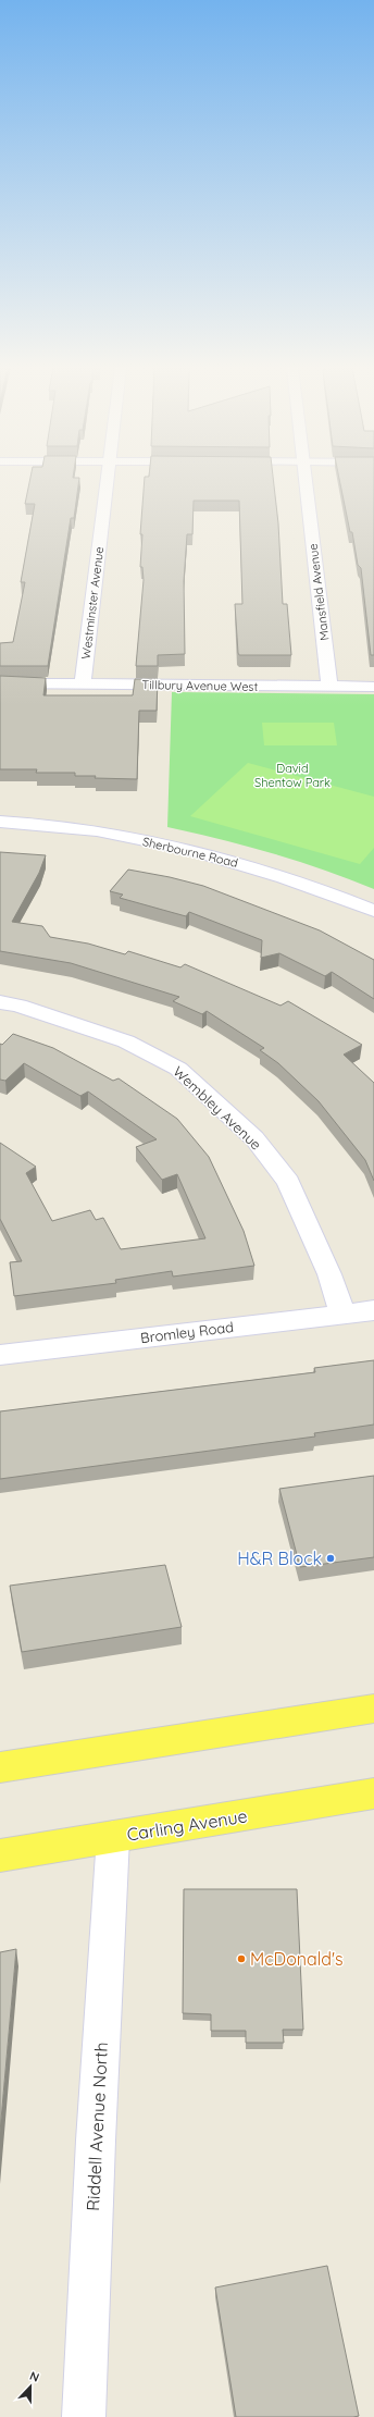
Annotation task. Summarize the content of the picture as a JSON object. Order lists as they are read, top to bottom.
{
  "streets": {
    "main road": ["Carling Avenue"],
    "street": [
      "Mansfield Avenue",
      "Westminster Avenue",
      "Tillbury Avenue West",
      "Sherbourne Road",
      "Wembley Avenue",
      "Bromley Road",
      "Riddell Avenue North"
    ]
  },
  "crossings": [
    ["Mansfield Avenue", "Tillbury Avenue West"],
    ["Westminster Avenue", "Tillbury Avenue West"],
    ["Wembley Avenue", "Bromley Road"],
    ["Carling Avenue", "Riddell Avenue North"]
  ],
  "parks": ["David Shentow Park"],
  "places": ["H&R Block", "McDonald's"],
  "north": "top"
}
